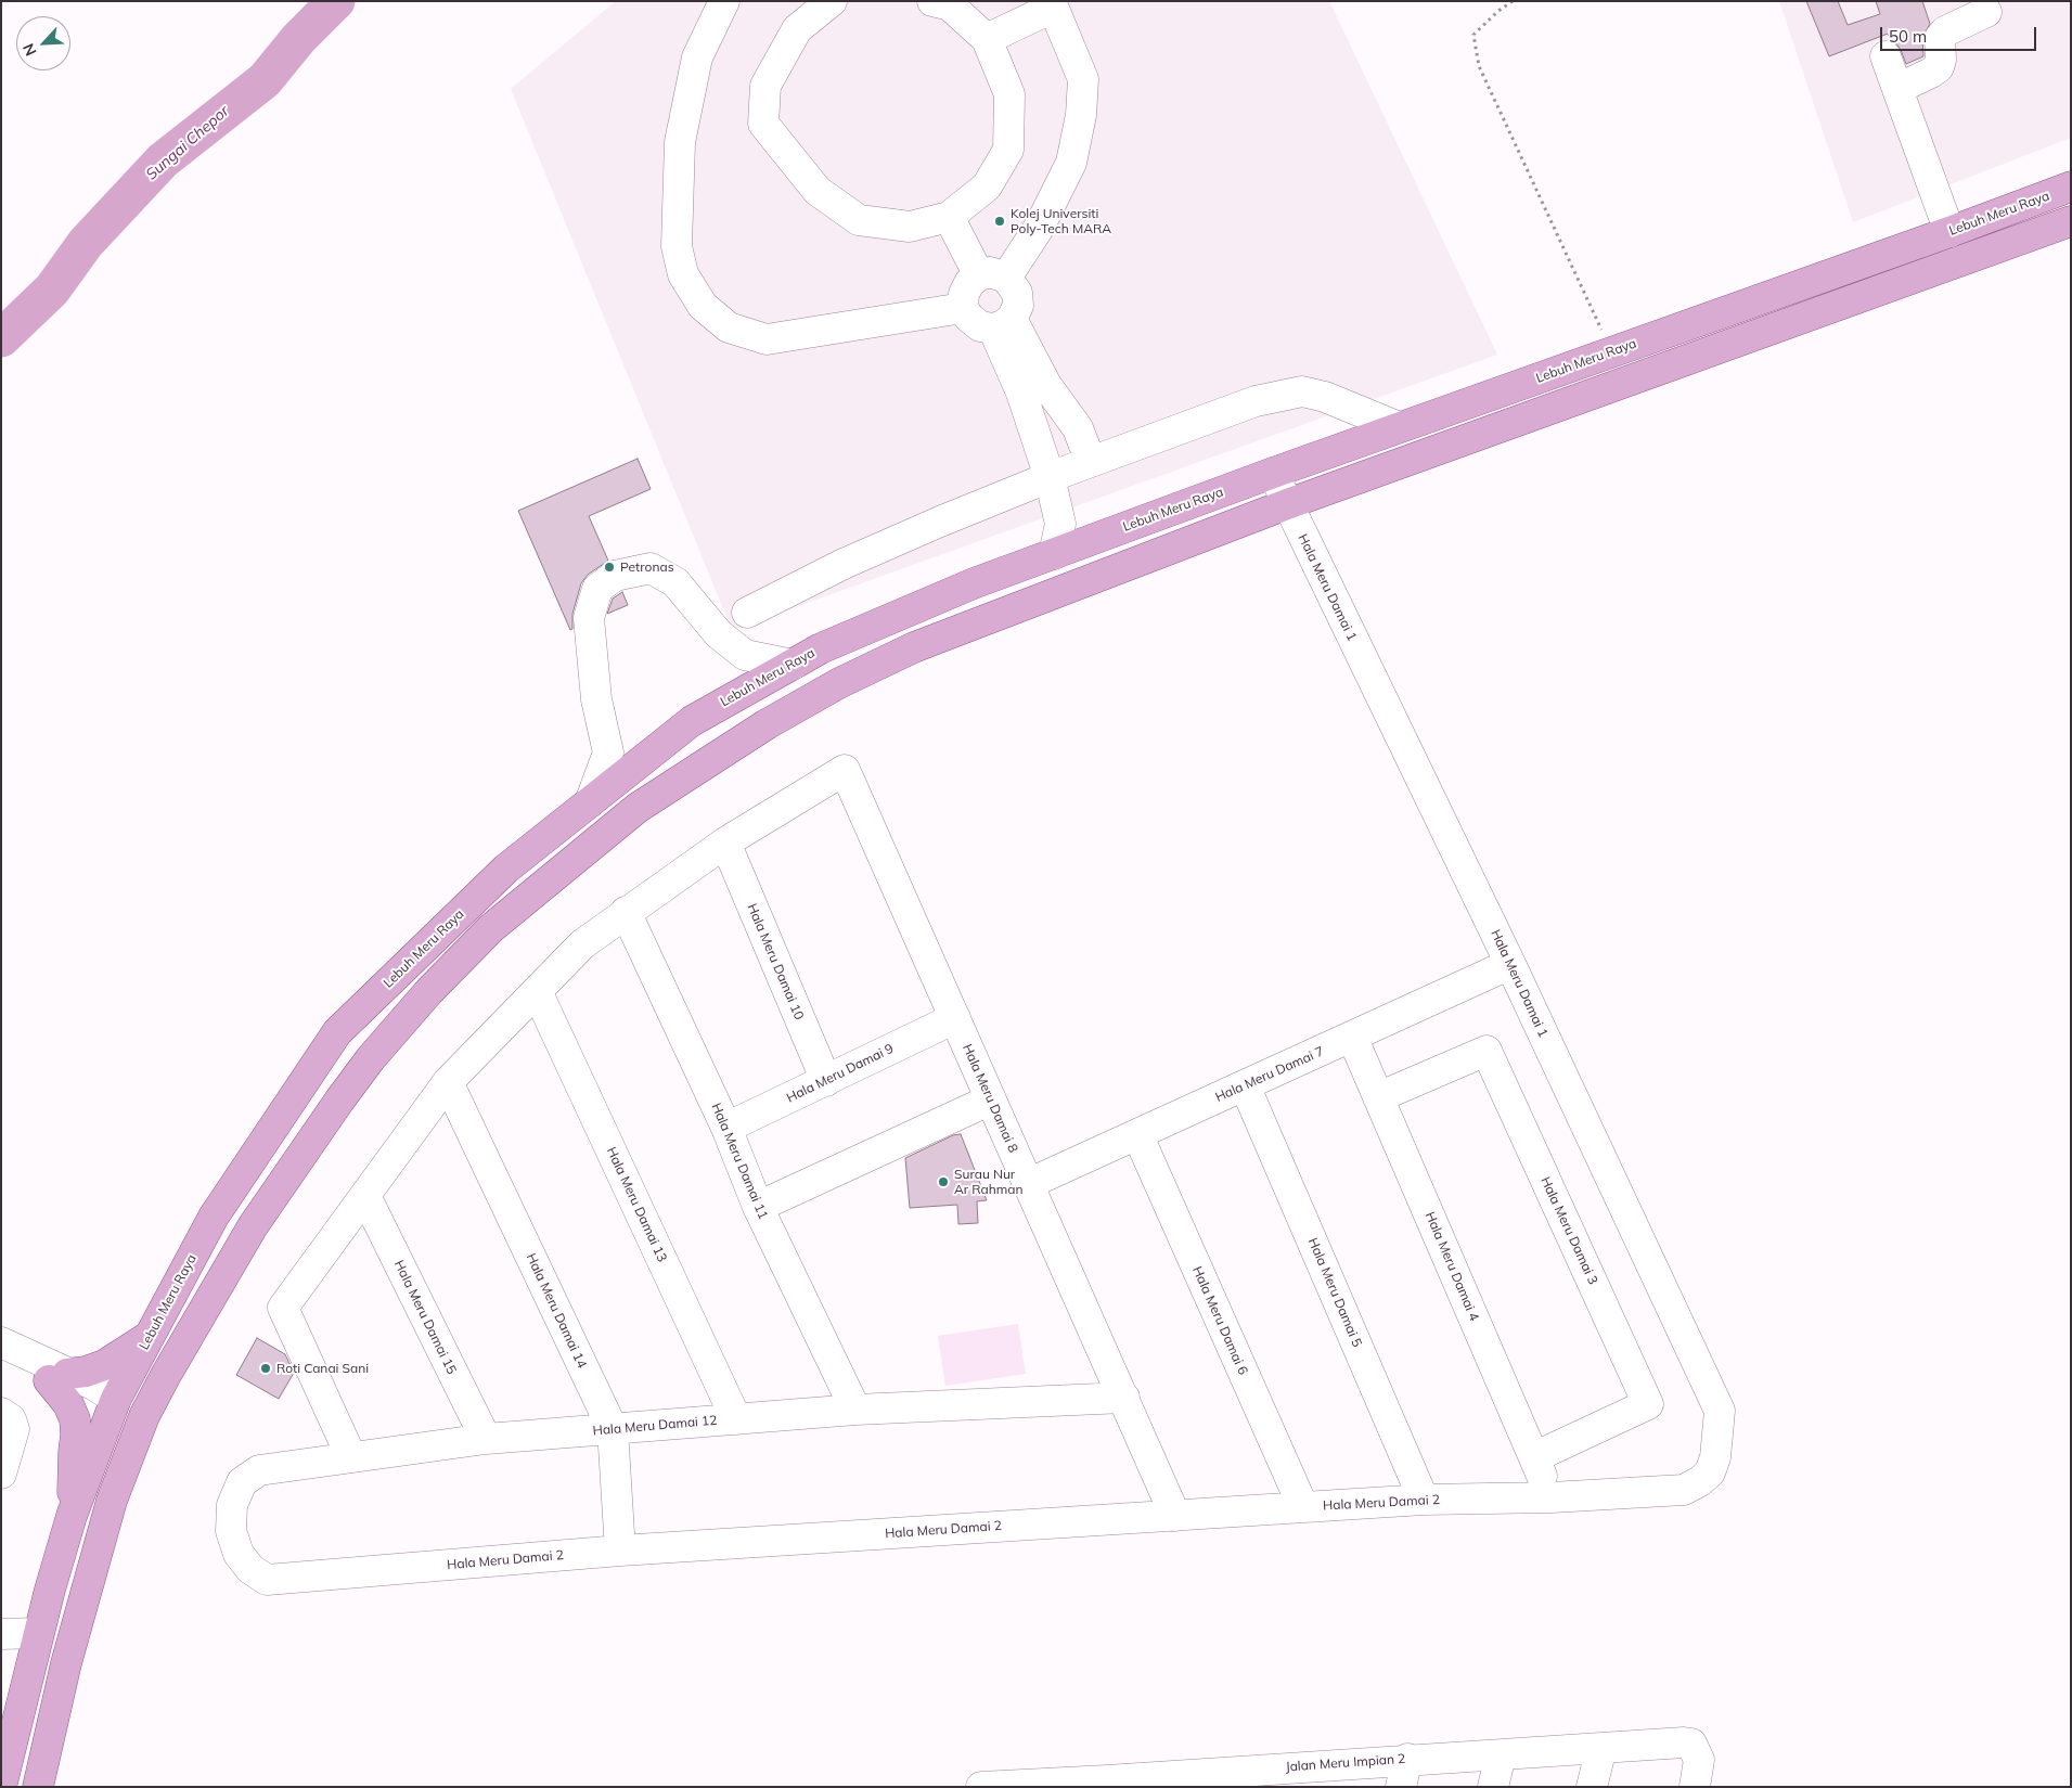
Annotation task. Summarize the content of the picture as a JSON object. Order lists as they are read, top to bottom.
{
  "streets": {
    "main road": ["Lebuh Meru Raya"],
    "street": [
      "Hala Meru Damai 1",
      "Hala Meru Damai 10",
      "Hala Meru Damai 9",
      "Hala Meru Damai 7",
      "Hala Meru Damai 8",
      "Hala Meru Damai 11",
      "Hala Meru Damai 13",
      "Hala Meru Damai 3",
      "Hala Meru Damai 4",
      "Hala Meru Damai 5",
      "Hala Meru Damai 14",
      "Hala Meru Damai 15",
      "Hala Meru Damai 6",
      "Hala Meru Damai 12",
      "Hala Meru Damai 2",
      "Jalan Meru Impian 2"
    ]
  },
  "crossings": [
    ["Lebuh Meru Raya", "Hala Meru Damai 1"],
    ["Hala Meru Damai 1", "Hala Meru Damai 7"],
    ["Hala Meru Damai 1", "Hala Meru Damai 2"],
    ["Hala Meru Damai 10", "Hala Meru Damai 9"],
    ["Hala Meru Damai 10", "Hala Meru Damai 8"],
    ["Hala Meru Damai 9", "Hala Meru Damai 8"],
    ["Hala Meru Damai 9", "Hala Meru Damai 11"],
    ["Hala Meru Damai 7", "Hala Meru Damai 8"],
    ["Hala Meru Damai 7", "Hala Meru Damai 4"],
    ["Hala Meru Damai 7", "Hala Meru Damai 5"],
    ["Hala Meru Damai 7", "Hala Meru Damai 6"],
    ["Hala Meru Damai 8", "Hala Meru Damai 12"],
    ["Hala Meru Damai 8", "Hala Meru Damai 2"],
    ["Hala Meru Damai 11", "Hala Meru Damai 12"],
    ["Hala Meru Damai 13", "Hala Meru Damai 12"],
    ["Hala Meru Damai 3", "Hala Meru Damai 4"],
    ["Hala Meru Damai 4", "Hala Meru Damai 2"],
    ["Hala Meru Damai 5", "Hala Meru Damai 2"],
    ["Hala Meru Damai 14", "Hala Meru Damai 12"],
    ["Hala Meru Damai 14", "Hala Meru Damai 2"],
    ["Hala Meru Damai 15", "Hala Meru Damai 12"],
    ["Hala Meru Damai 6", "Hala Meru Damai 2"],
    ["Hala Meru Damai 12", "Hala Meru Damai 2"]
  ],
  "water": ["Sungai Chepor"],
  "places": [
    "Kolej Universiti Poly-Tech MARA",
    "Petronas",
    "Surau Nur Ar Rahman",
    "Roti Canai Sani"
  ],
  "scale_bar": "50 m",
  "north": "bottom left"
}
